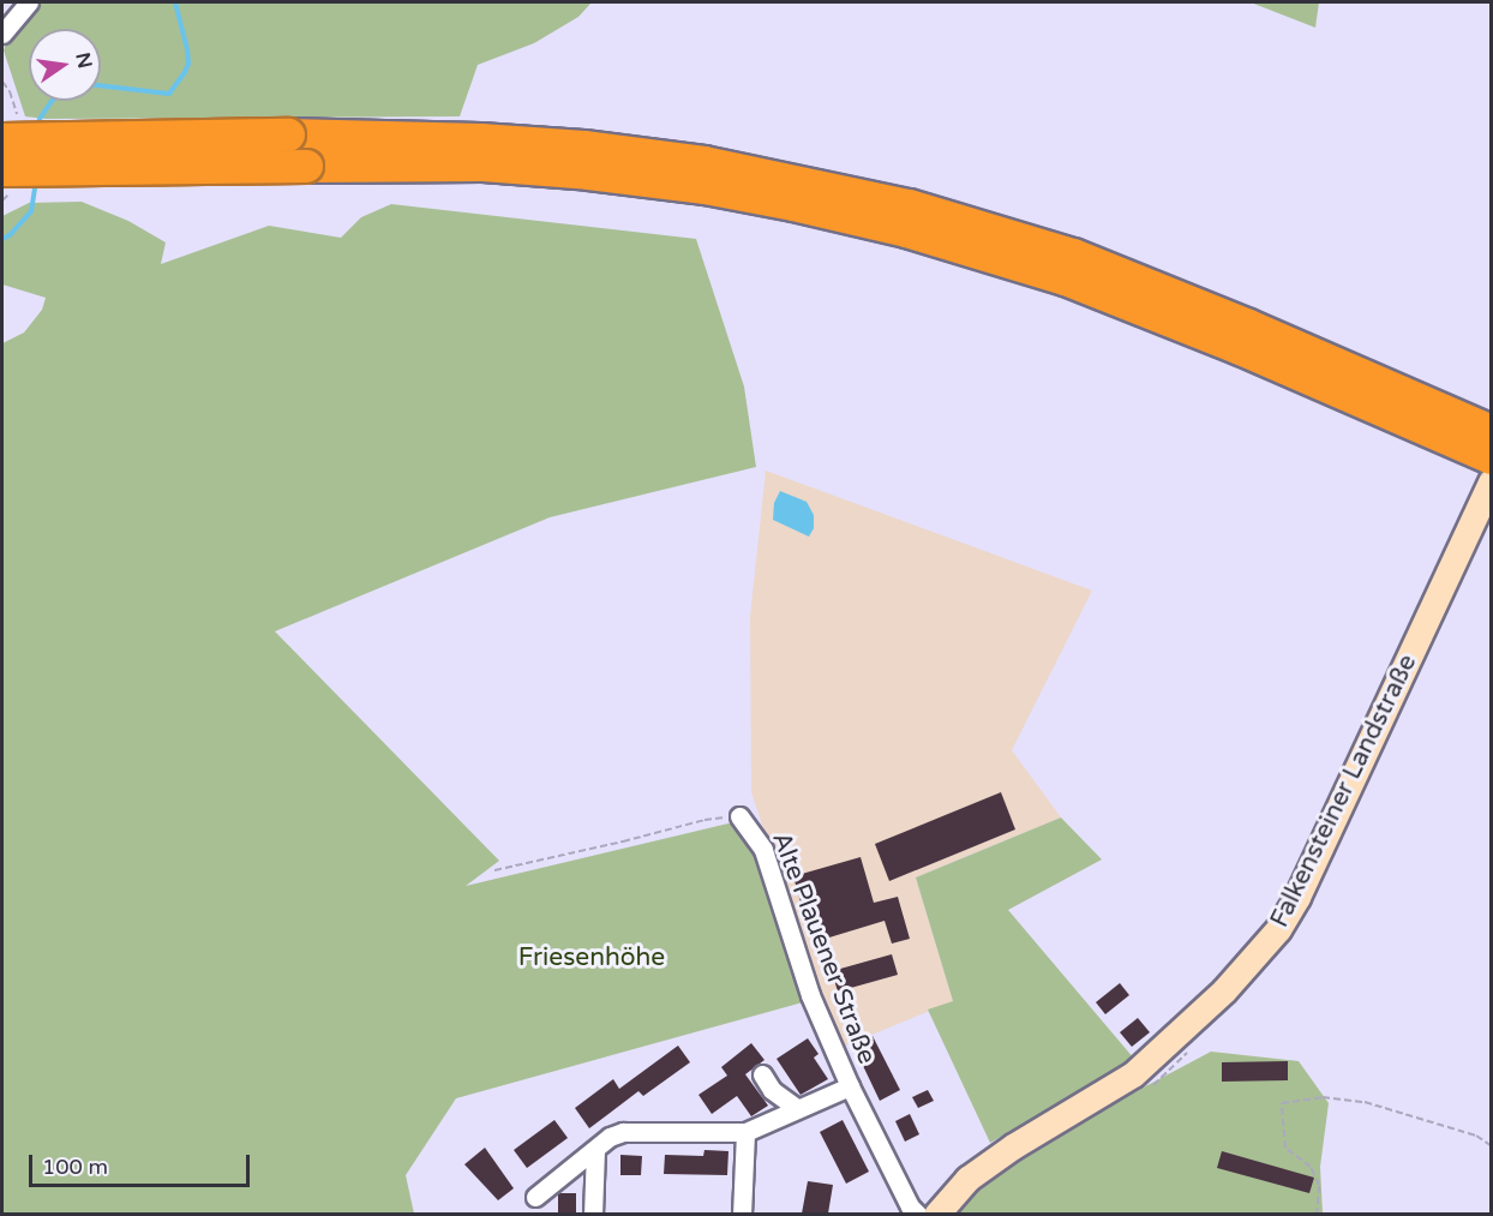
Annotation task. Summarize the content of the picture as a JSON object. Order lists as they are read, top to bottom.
{
  "streets": {
    "main road": ["Falkensteiner Landstraße"],
    "street": ["Alte Plauener Straße"]
  },
  "parks": ["Friesenhöhe"],
  "scale_bar": "100 m",
  "north": "right"
}
